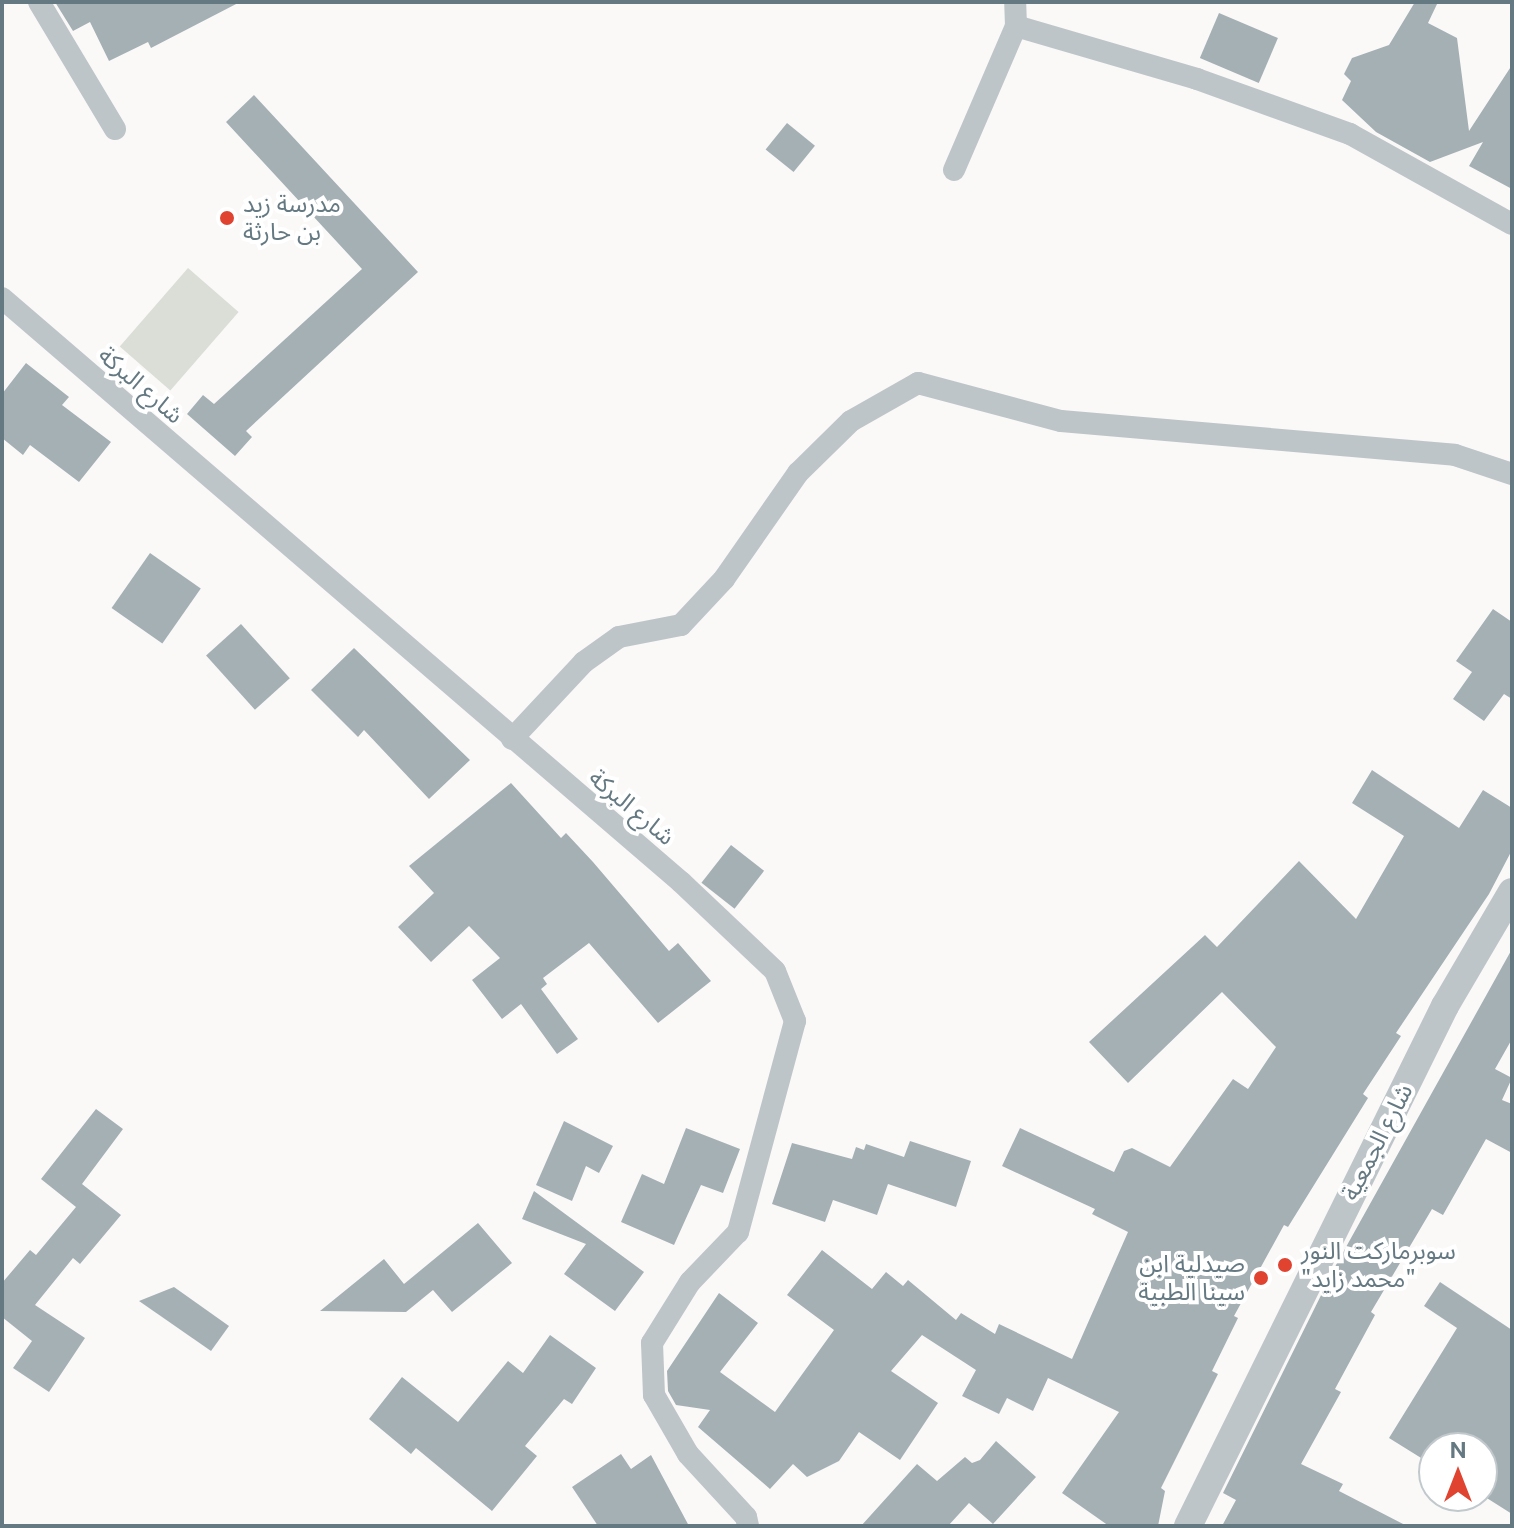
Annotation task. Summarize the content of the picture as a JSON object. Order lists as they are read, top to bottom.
{
  "streets": {
    "street": ["شارع البركة", "شارع الجمعية"]
  },
  "places": ["مدرسة زيد بن حارثة", "سوبرماركت النور \"محمد زايد\"", "صيدلية ابن سينا الطبية"],
  "north": "top"
}
